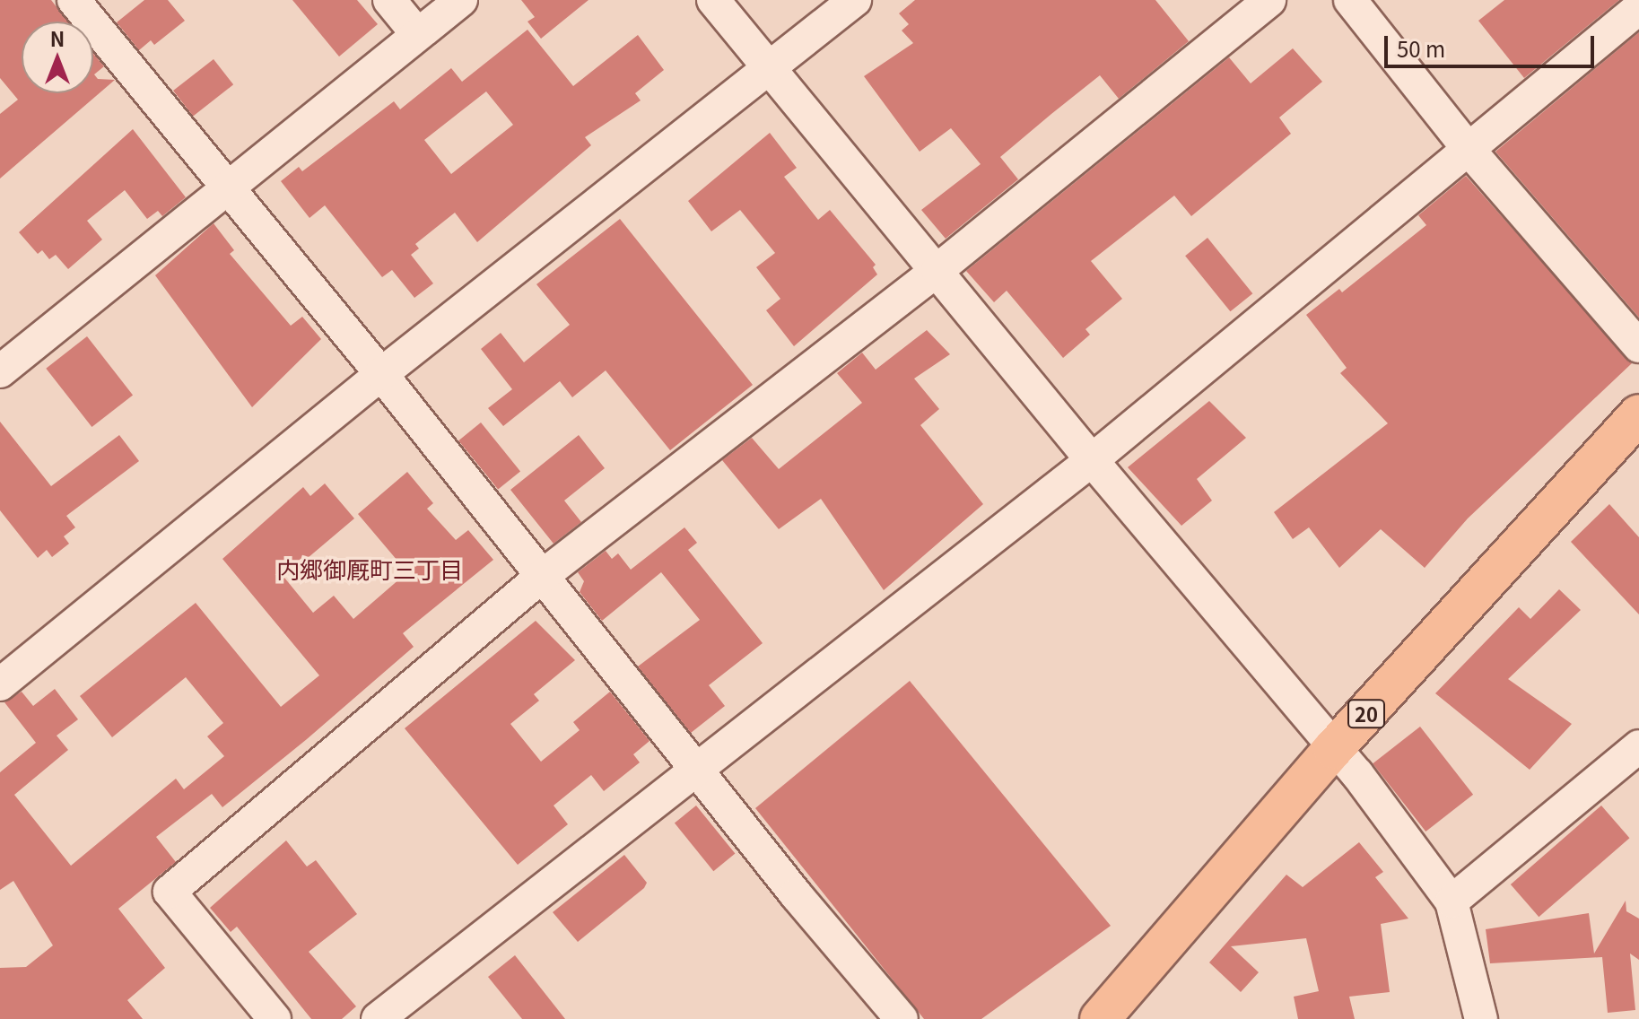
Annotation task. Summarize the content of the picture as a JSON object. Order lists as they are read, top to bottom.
{
  "streets": {
    "main road": ["20"]
  },
  "districts": ["内郷御厩町三丁目"],
  "scale_bar": "50 m",
  "north": "top"
}
